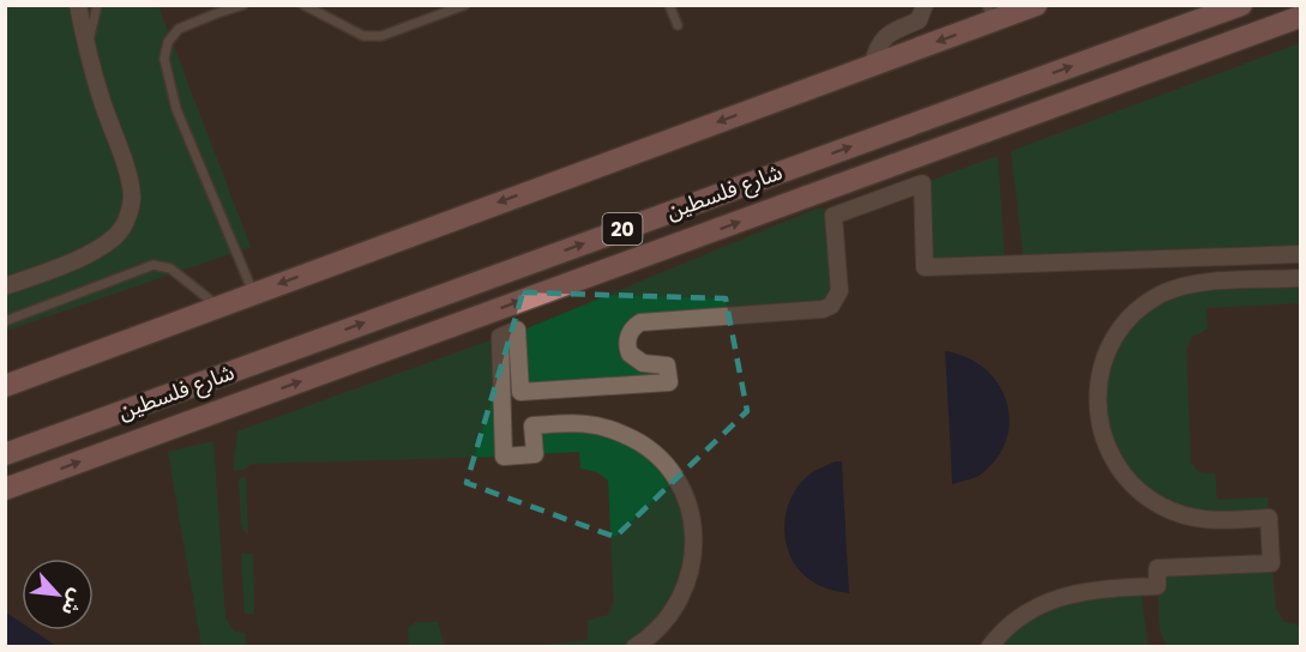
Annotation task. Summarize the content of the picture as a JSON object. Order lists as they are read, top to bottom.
{
  "streets": {
    "main road": ["شارع فلسطين", "20"]
  },
  "north": "bottom right"
}
